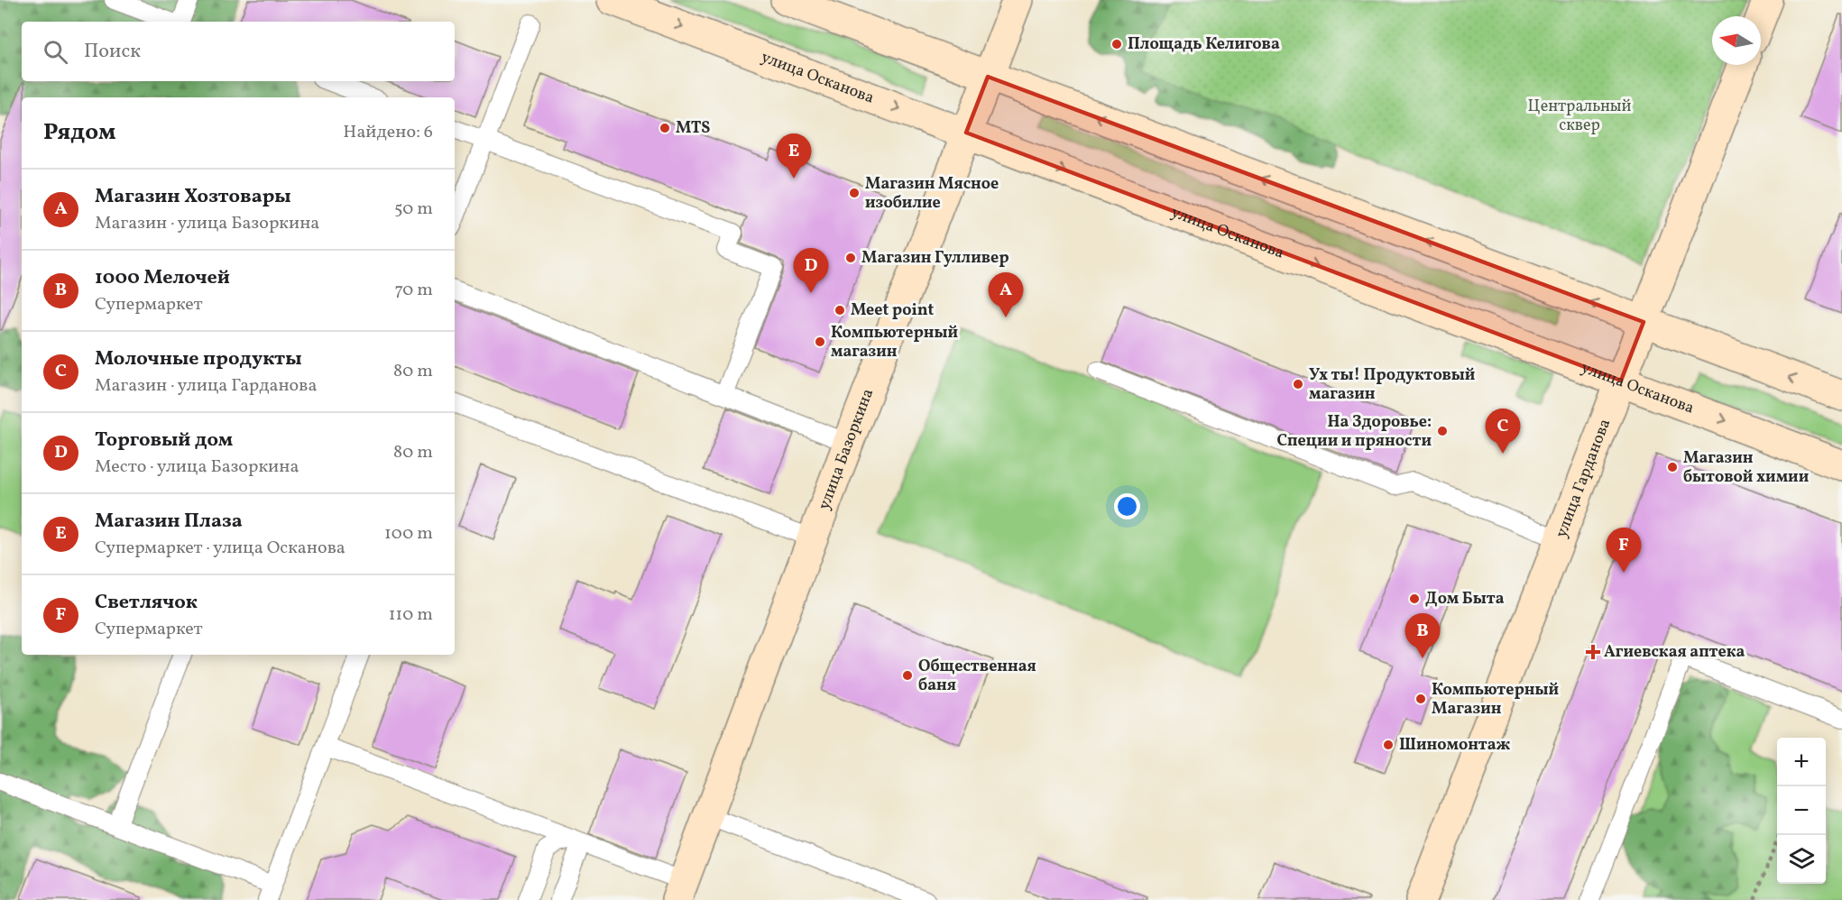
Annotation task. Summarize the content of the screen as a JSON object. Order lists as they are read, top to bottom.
{
  "streets": {
    "street": ["улица Осканова", "улица Базоркина", "улица Гарданова"]
  },
  "crossings": [
    ["улица Осканова", "улица Базоркина"],
    ["улица Осканова", "улица Гарданова"]
  ],
  "parks": ["Центральный сквер"],
  "places": {
    "other": [
      "Площадь Келигова",
      "MTS",
      "Магазин Мясное изобилие",
      "Магазин Гулливер",
      "Meet point",
      "Компьютерный магазин",
      "Ух ты! Продуктовый магазин",
      "На Здоровье: Специи и пряности",
      "Магазин бытовой химии",
      "Дом Быта",
      "Общественная баня",
      "Компьютерный Магазин",
      "Шиномонтаж"
    ],
    "health": ["Агиевская аптека"]
  },
  "north": "left",
  "page": {
    "search": "Поиск",
    "heading": ["Рядом", "Найдено: 6"],
    "pins": [
      "E",
      "D",
      "A",
      "C",
      "F",
      "B"
    ],
    "list": [
      {
        "mark": "A",
        "name": "Магазин Хозтовары",
        "note": "Магазин · улица Базоркина",
        "value": "50 m"
      },
      {
        "mark": "B",
        "name": "1000 Мелочей",
        "note": "Супермаркет",
        "value": "70 m"
      },
      {
        "mark": "C",
        "name": "Молочные продукты",
        "note": "Магазин · улица Гарданова",
        "value": "80 m"
      },
      {
        "mark": "D",
        "name": "Торговый дом",
        "note": "Место · улица Базоркина",
        "value": "80 m"
      },
      {
        "mark": "E",
        "name": "Магазин Плаза",
        "note": "Супермаркет · улица Осканова",
        "value": "100 m"
      },
      {
        "mark": "F",
        "name": "Светлячок",
        "note": "Супермаркет",
        "value": "110 m"
      }
    ],
    "map_buttons": ["+", "−"]
  }
}
